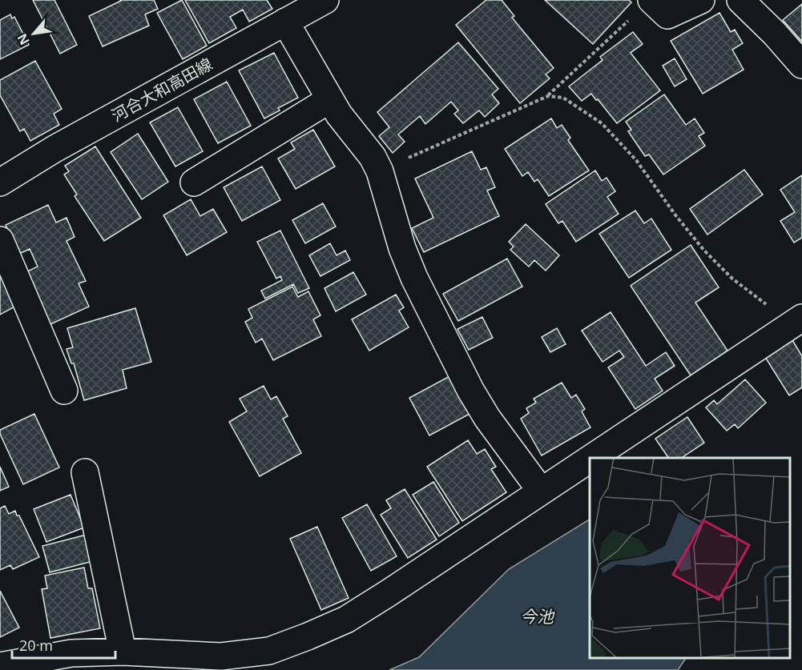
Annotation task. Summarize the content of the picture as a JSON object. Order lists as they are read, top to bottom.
{
  "streets": {
    "street": ["河合大和高田線"]
  },
  "water": ["今池"],
  "scale_bar": "20 m",
  "north": "bottom left"
}
